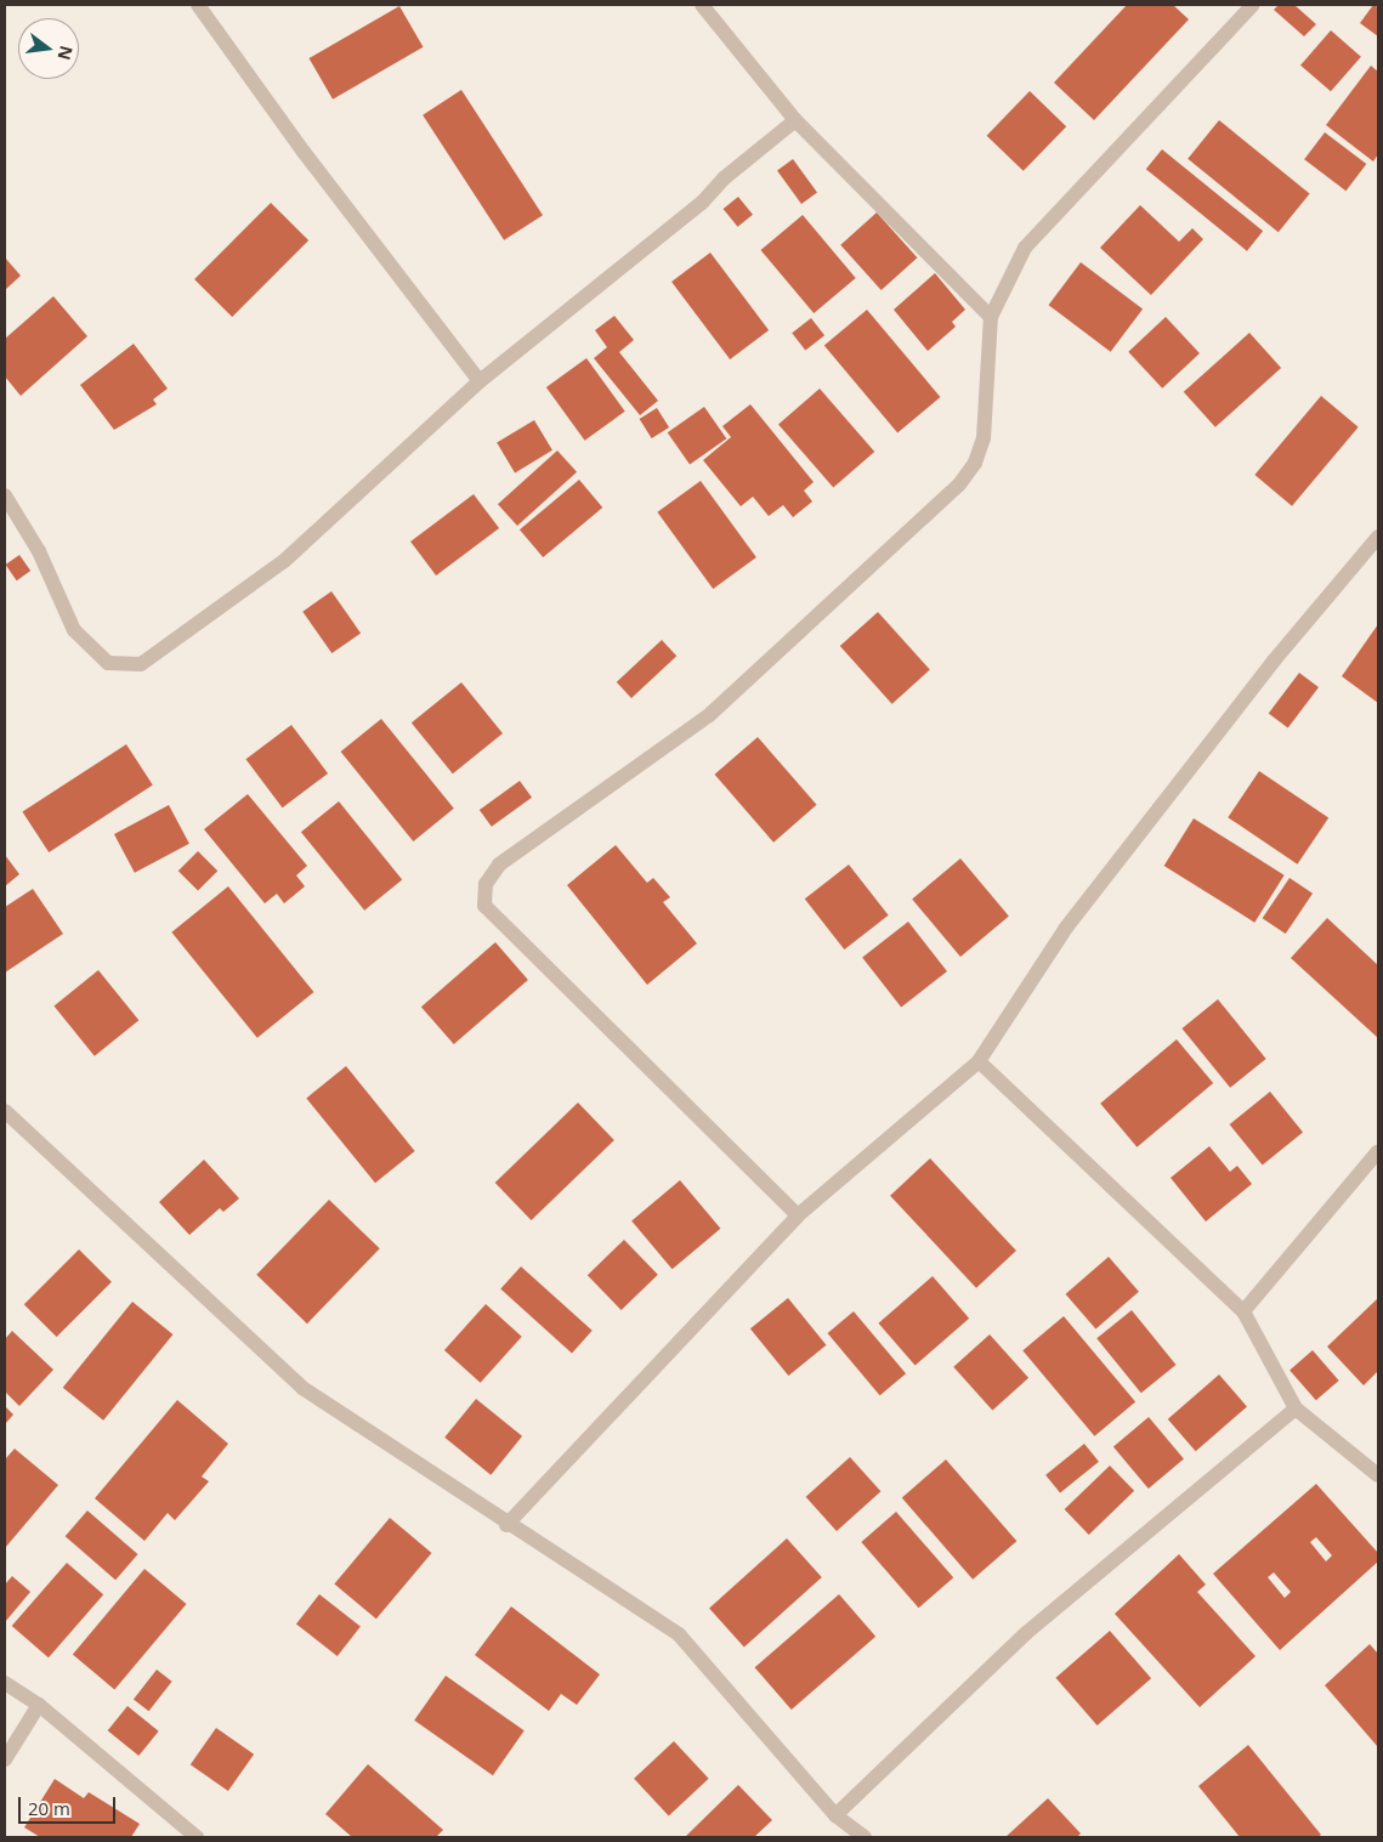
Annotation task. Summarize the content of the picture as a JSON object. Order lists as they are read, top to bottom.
{
  "scale_bar": "20 m",
  "north": "right"
}
